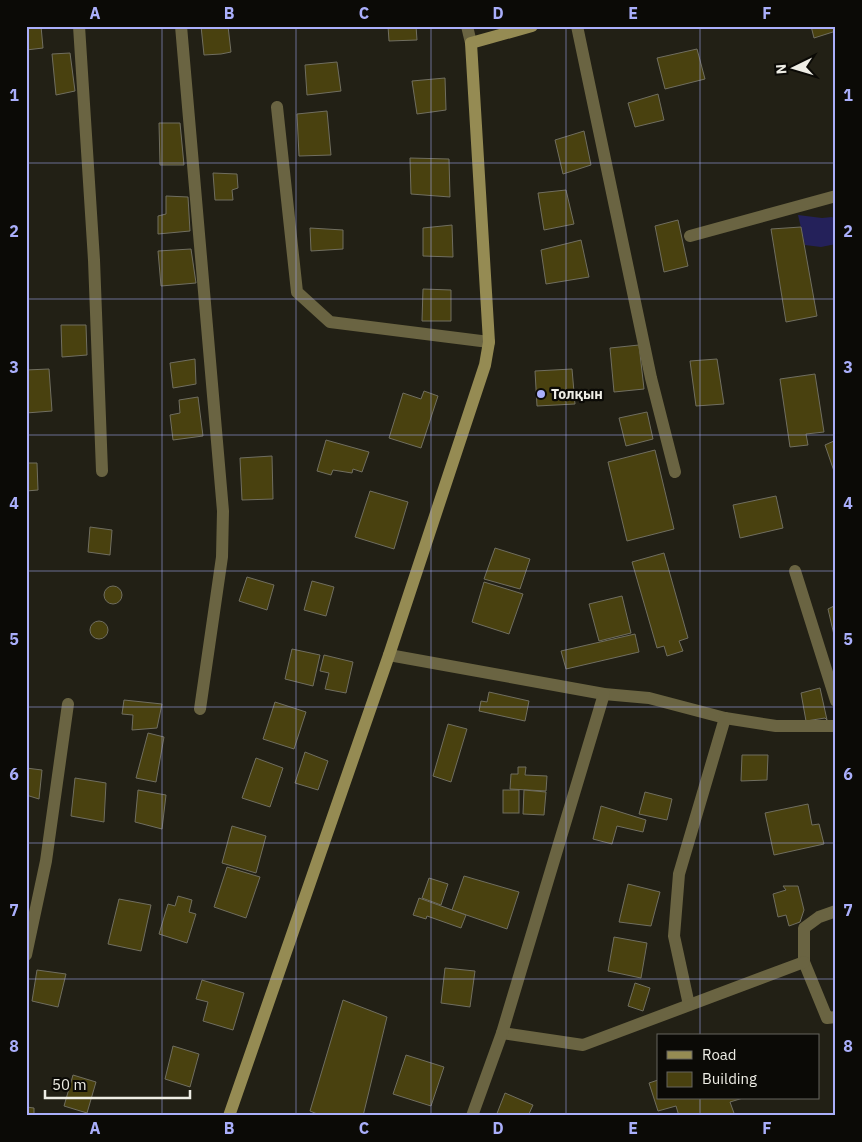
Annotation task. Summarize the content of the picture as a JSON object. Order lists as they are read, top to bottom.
{
  "places": ["Толқын"],
  "legend": ["Road", "Building"],
  "scale_bar": "50 m",
  "north": "left",
  "grid": {
    "columns": [
      "A",
      "B",
      "C",
      "D",
      "E",
      "F"
    ],
    "rows": [
      "1",
      "2",
      "3",
      "4",
      "5",
      "6",
      "7",
      "8"
    ]
  }
}
